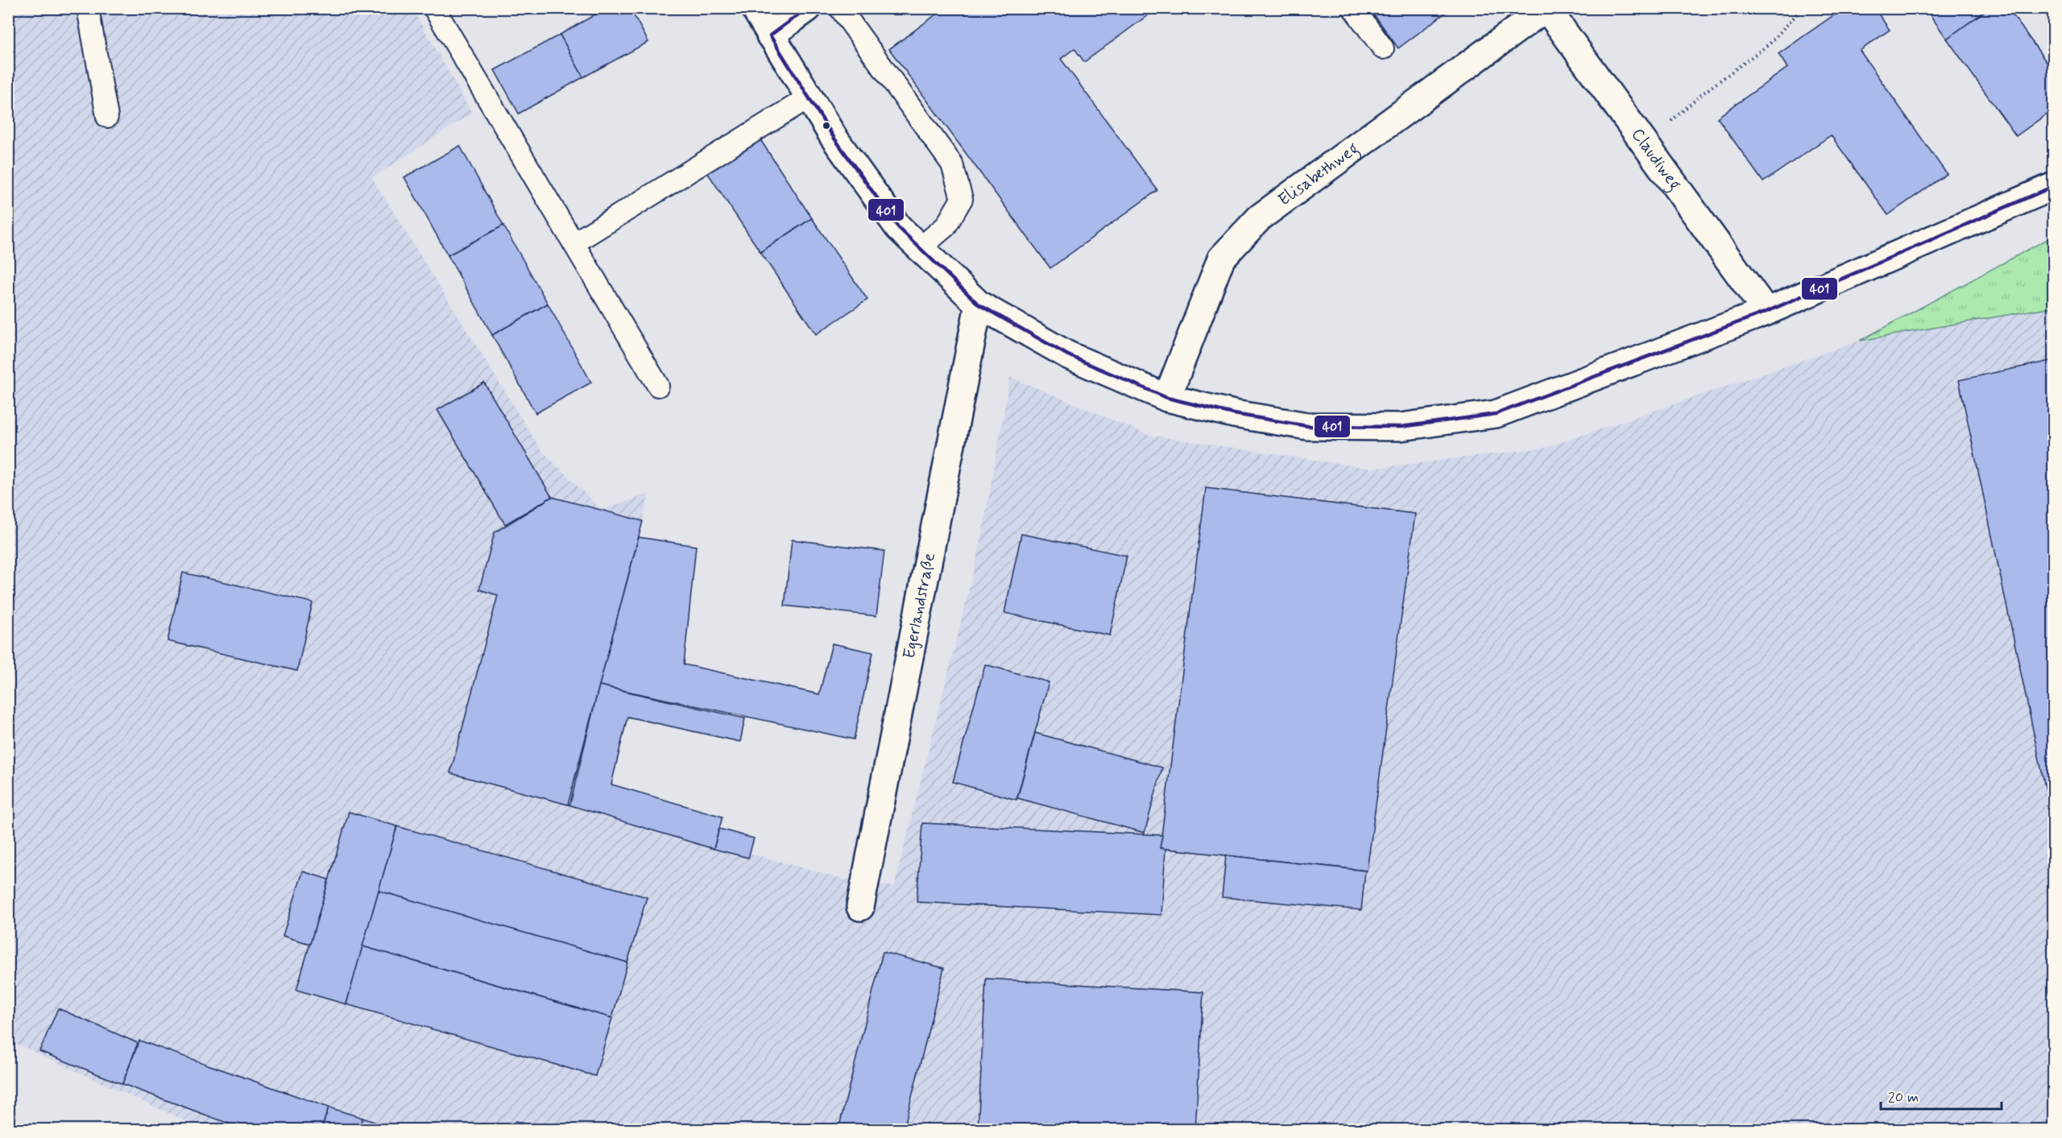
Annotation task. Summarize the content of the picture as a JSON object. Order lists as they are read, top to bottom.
{
  "streets": {
    "street": ["Claudiweg", "Elisabethweg", "Egerlandstraße"]
  },
  "crossings": [
    ["Claudiweg", "Elisabethweg"]
  ],
  "lines": ["transit line 401"],
  "scale_bar": "20 m"
}
